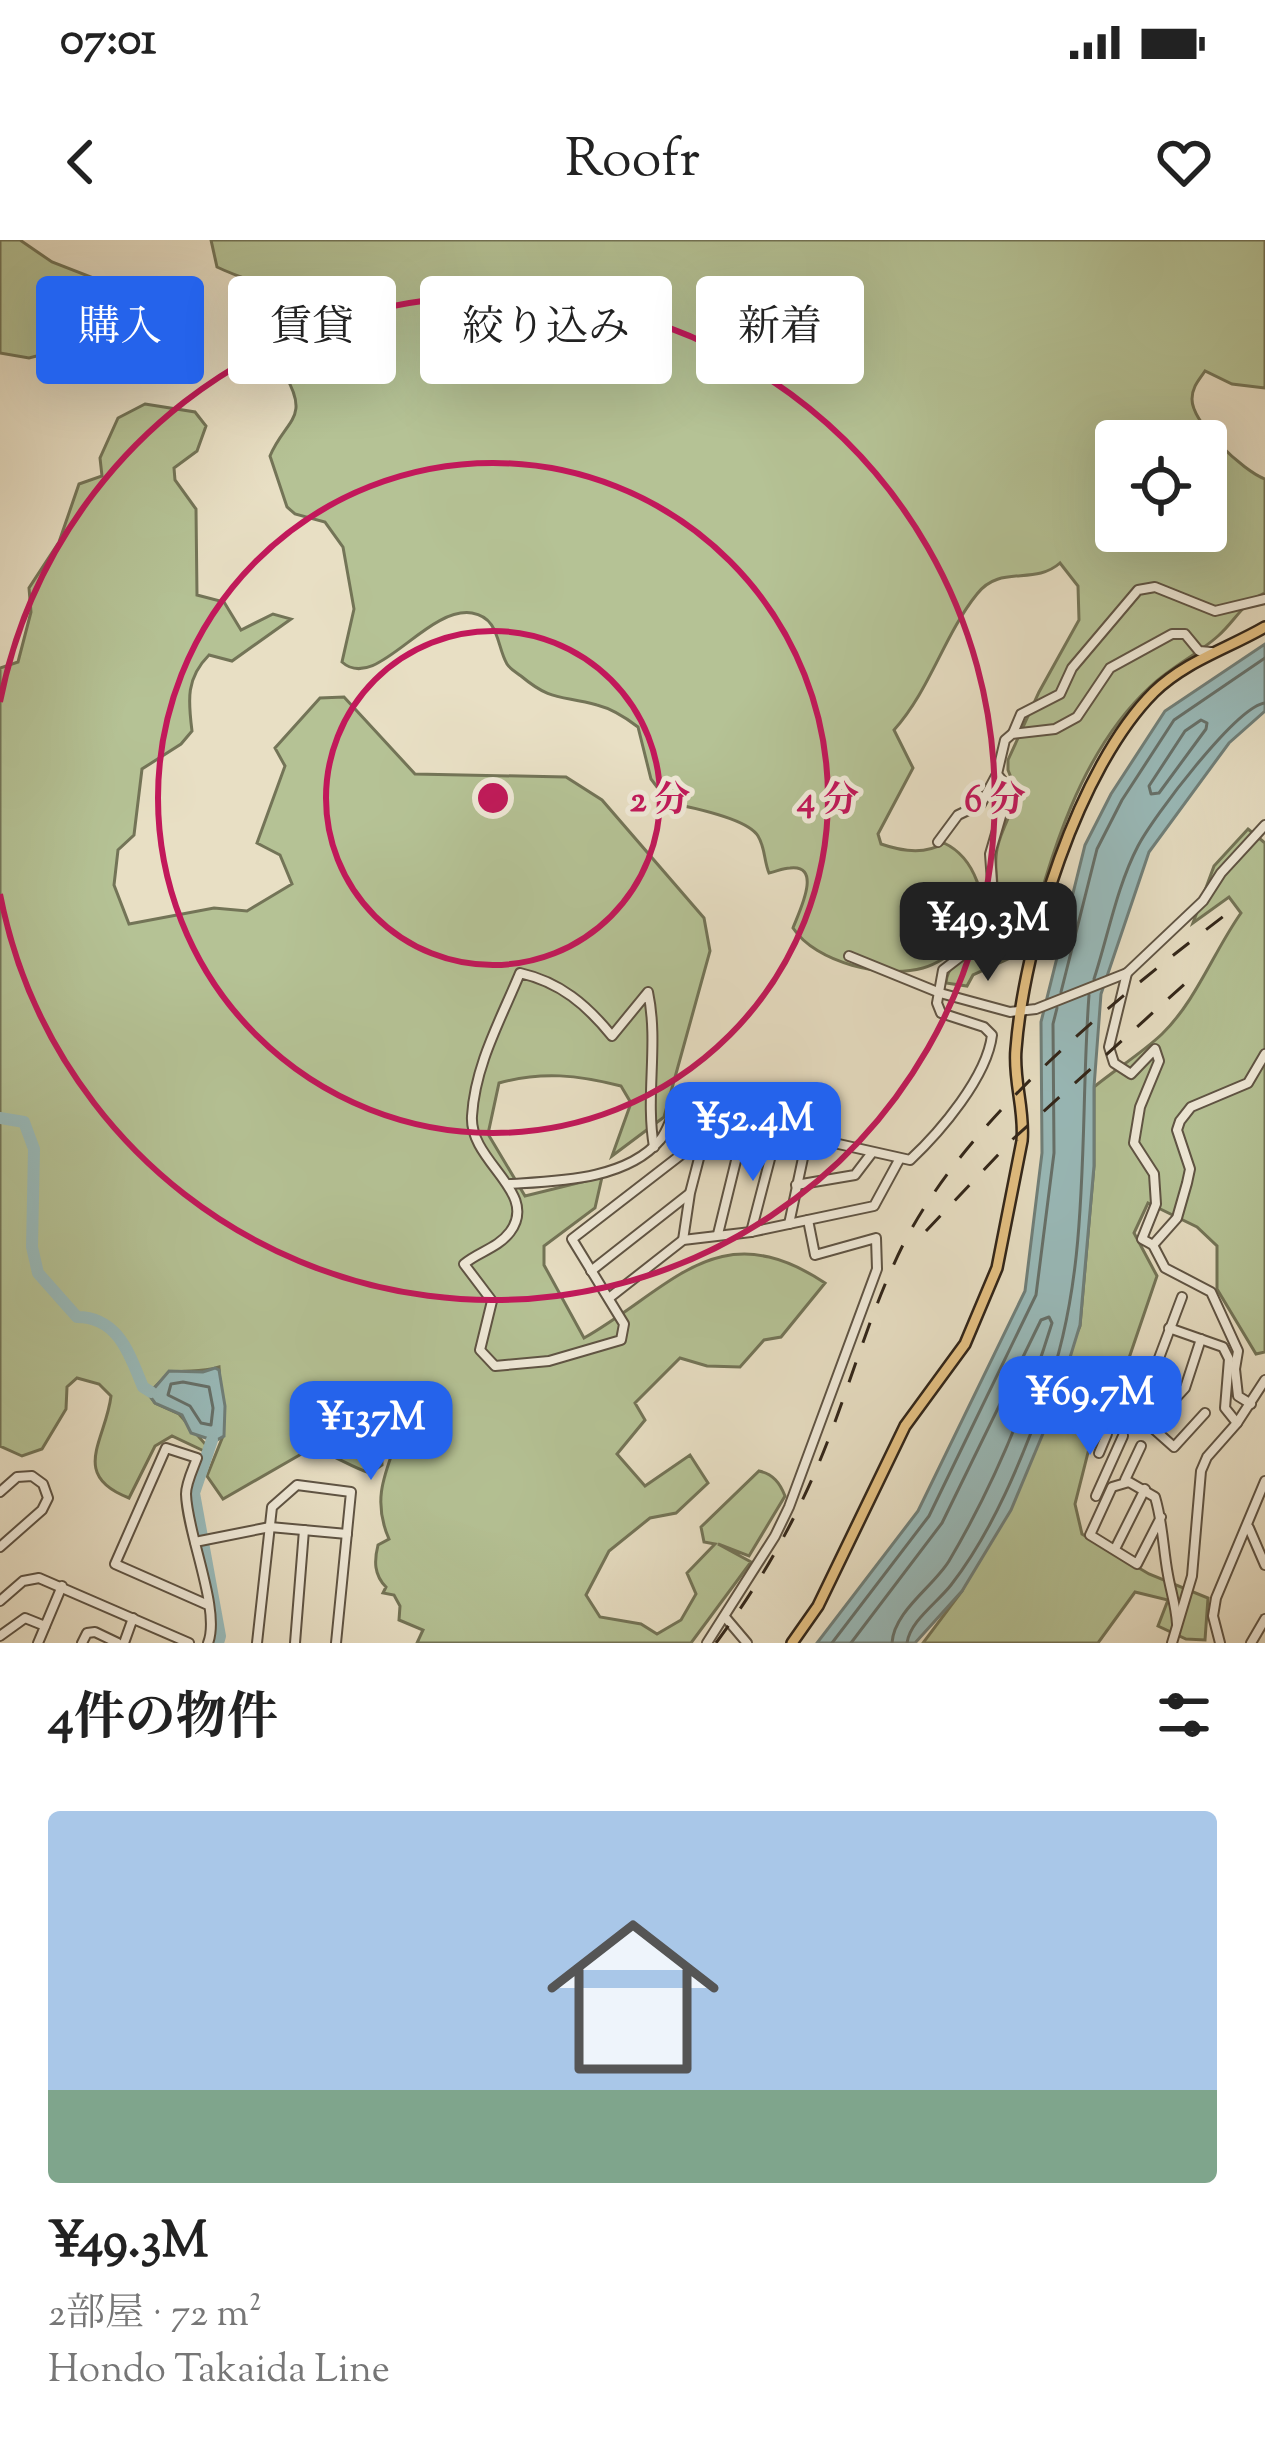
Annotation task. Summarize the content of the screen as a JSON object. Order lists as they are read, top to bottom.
{
  "page": {
    "status": "07:01",
    "header": "Roofr",
    "chip": [
      "購入",
      "賃貸",
      "絞り込み",
      "新着"
    ],
    "price": [
      "¥49.3M",
      "¥52.4M",
      "¥69.7M",
      "¥137M"
    ],
    "heading": "4件の物件",
    "list": [
      {
        "name": "¥49.3M",
        "note": "2部屋 · 72 m² · Hondo Takaida Line"
      }
    ]
  },
  "rings": ["2 分", "4 分", "6 分"]
}
